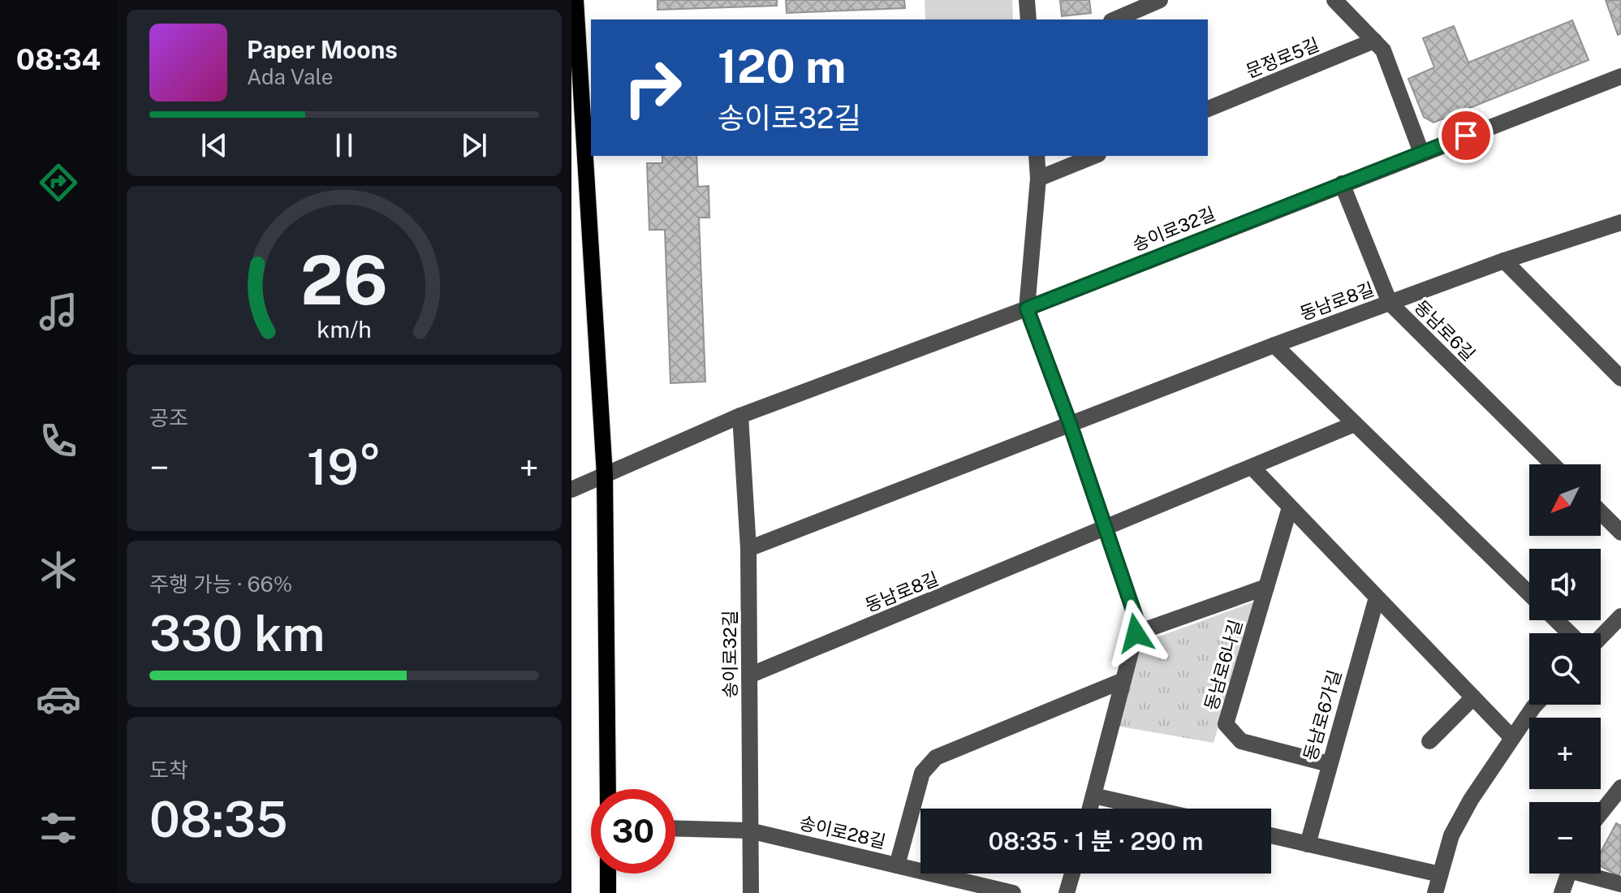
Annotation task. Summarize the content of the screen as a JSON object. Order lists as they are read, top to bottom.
{
  "streets": {
    "street": [
      "문정로5길",
      "송이로32길",
      "동남로8길",
      "동남로6길",
      "동남로6나길",
      "동남로6가길",
      "송이로28길"
    ]
  },
  "crossings": [
    ["송이로32길", "동남로8길"],
    ["송이로32길", "동남로6길"],
    ["송이로32길", "송이로28길"],
    ["동남로8길", "동남로6길"],
    ["동남로6나길", "동남로6가길"]
  ],
  "north": "bottom left",
  "page": {
    "tabs": "08:34",
    "turn": ["120 m", "송이로32길"],
    "song": ["Paper Moons", "Ada Vale"],
    "tile": [
      "공조",
      ["주행 가능 · 66%", "330 km"],
      ["도착", "08:35"]
    ],
    "heat": ["−", "19°", "+"],
    "map_buttons": ["+", "−"],
    "limit": "30",
    "trip": "08:35 · 1 분 · 290 m",
    "gauge": ["26", "km/h"]
  }
}
